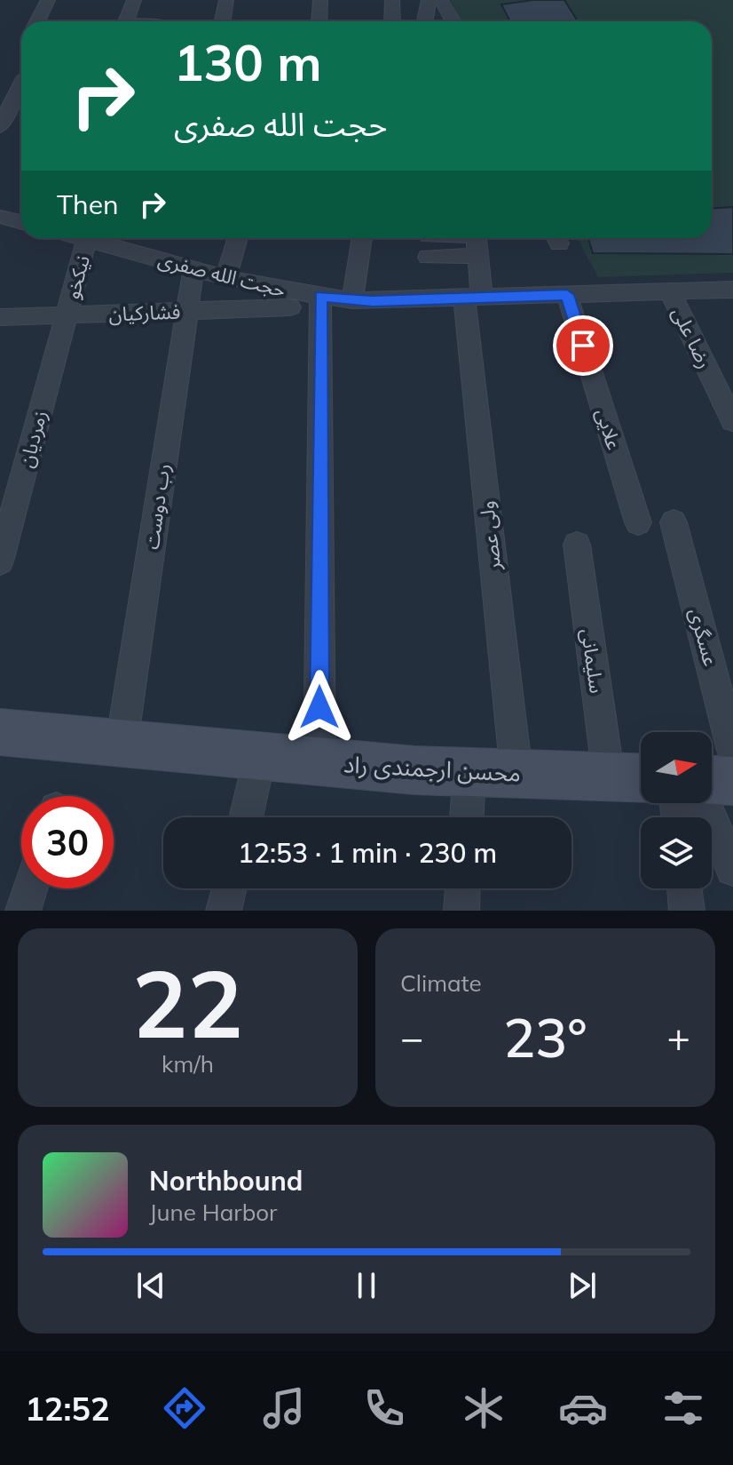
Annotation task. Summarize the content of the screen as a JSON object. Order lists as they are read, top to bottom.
{
  "streets": {
    "main road": ["محسن ارجمندی راد"],
    "street": [
      "حجت الله صفری",
      "نیکخو",
      "فشارکیان",
      "رضا علی",
      "علایی",
      "زمردیان",
      "رب دوست",
      "ولی عصر",
      "عسگری",
      "سلیمانی"
    ]
  },
  "crossings": [
    ["حجت الله صفری", "نیکخو"],
    ["حجت الله صفری", "رضا علی"],
    ["حجت الله صفری", "علایی"],
    ["حجت الله صفری", "رب دوست"],
    ["حجت الله صفری", "ولی عصر"],
    ["نیکخو", "فشارکیان"],
    ["نیکخو", "زمردیان"],
    ["فشارکیان", "زمردیان"],
    ["فشارکیان", "رب دوست"],
    ["رب دوست", "محسن ارجمندی راد"],
    ["ولی عصر", "محسن ارجمندی راد"],
    ["سلیمانی", "محسن ارجمندی راد"]
  ],
  "north": "right",
  "page": {
    "turn": ["130 m", "حجت الله صفری"],
    "then": "Then",
    "limit": "30",
    "trip": "12:53 · 1 min · 230 m",
    "tile": [
      ["22", "km/h"],
      "Climate"
    ],
    "heat": ["−", "23°", "+"],
    "song": ["Northbound", "June Harbor"],
    "tabs": "12:52"
  }
}
